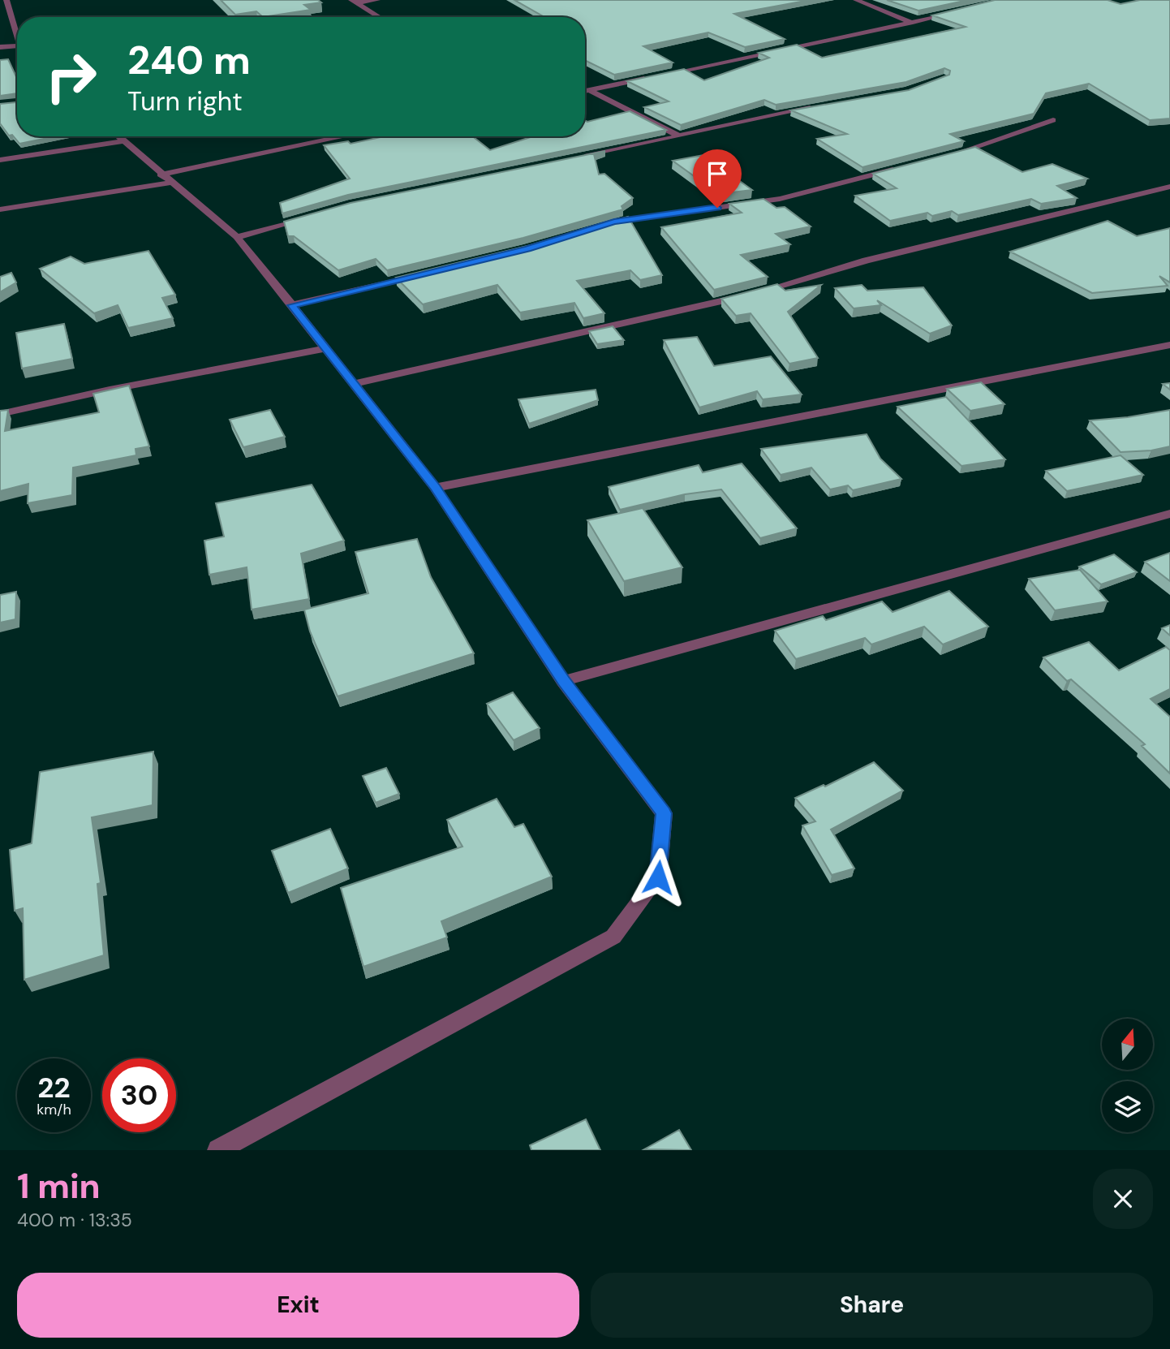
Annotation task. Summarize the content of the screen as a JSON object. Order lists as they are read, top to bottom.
{
  "north": "top",
  "page": {
    "turn": ["240 m", "Turn right"],
    "speed": "22 km/h",
    "limit": "30",
    "heading": ["1 min", "400 m · 13:35"],
    "buttons": ["Exit", "Share"]
  }
}
